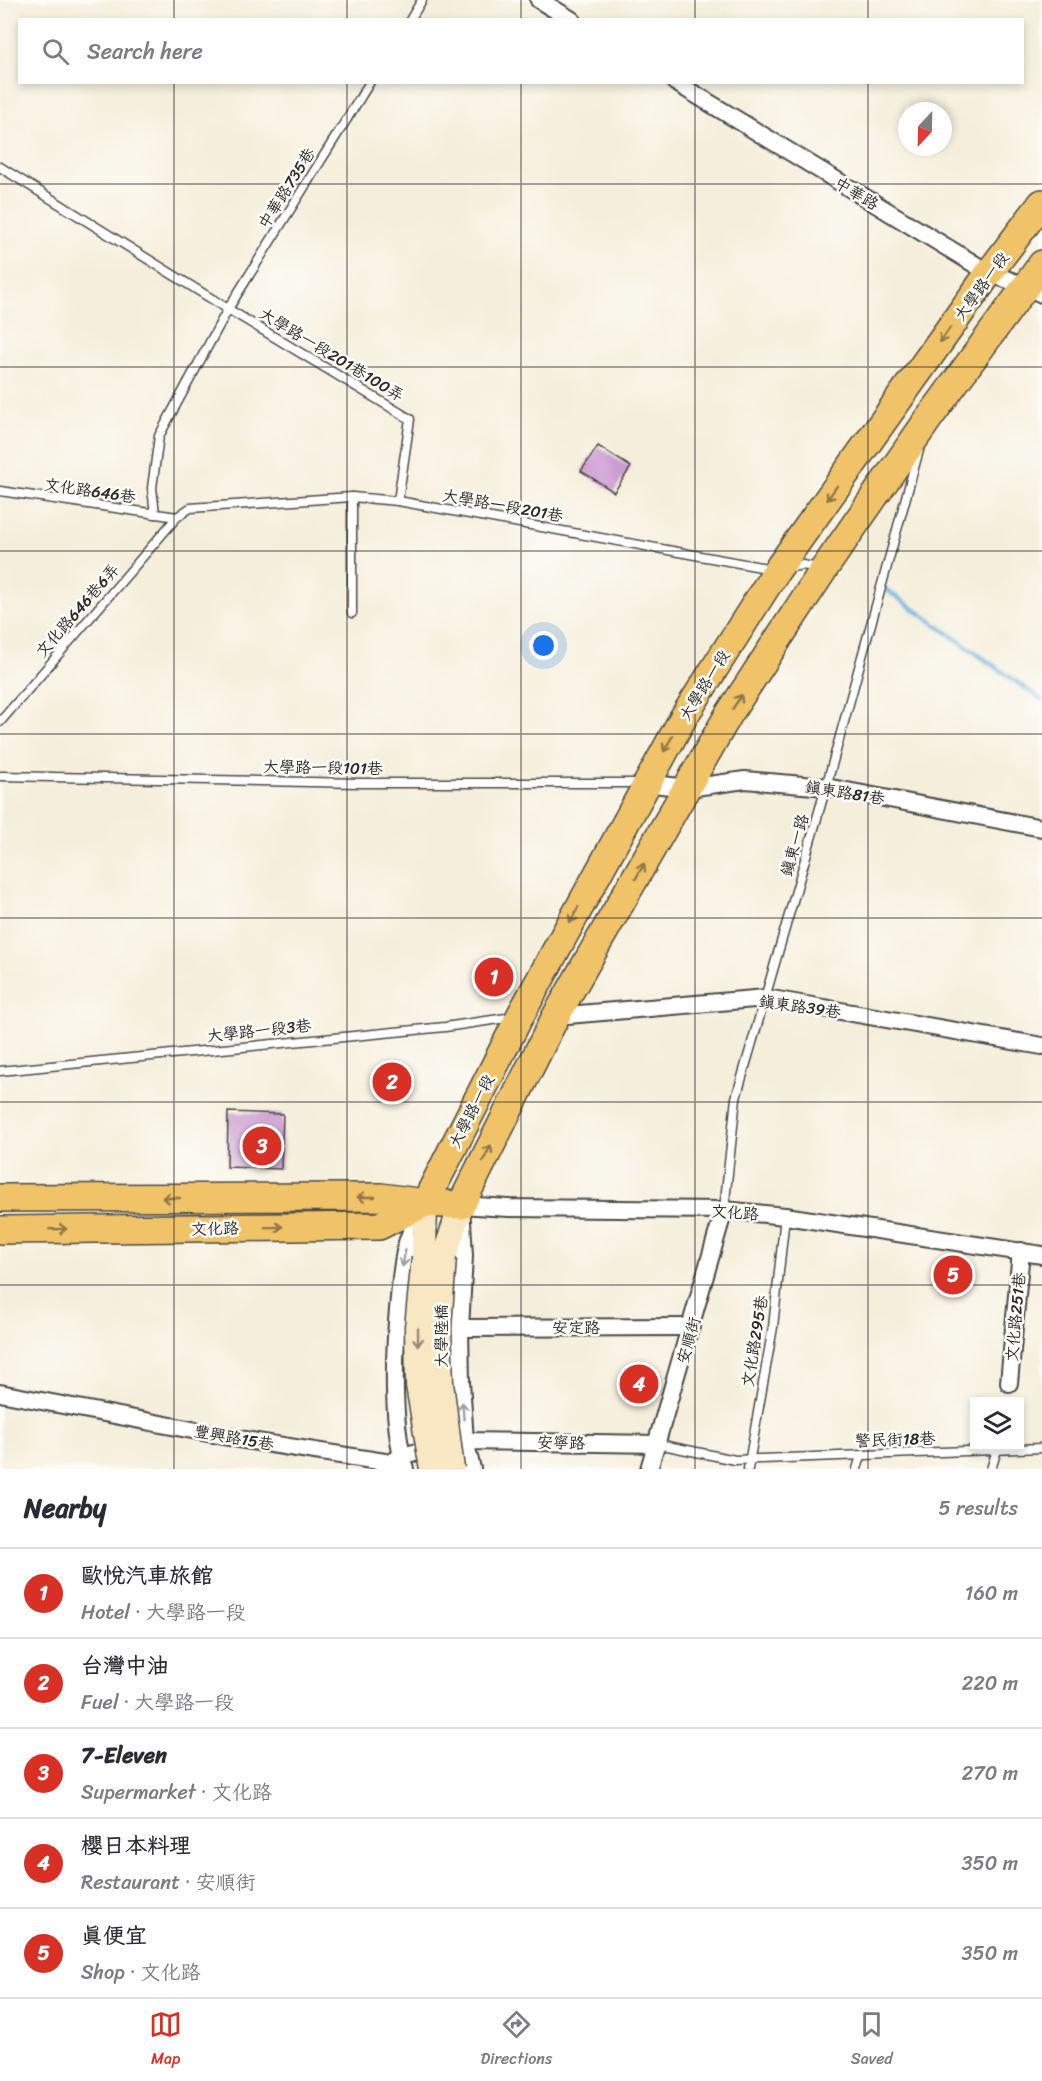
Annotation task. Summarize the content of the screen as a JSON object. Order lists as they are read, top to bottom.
{
  "streets": {
    "main road": ["大學路一段", "文化路"],
    "street": [
      "中華路",
      "鎮東路81巷",
      "鎮東路39巷",
      "文化路251巷",
      "安定路",
      "大學陸橋",
      "安順街",
      "豐興路15巷",
      "安寧路"
    ],
    "lane": [
      "中華路735巷",
      "大學路一段201巷100弄",
      "文化路646巷",
      "大學路一段201巷",
      "文化路646巷6弄",
      "大學路一段101巷",
      "鎮東一路",
      "大學路一段3巷",
      "文化路295巷",
      "警民街18巷"
    ]
  },
  "crossings": [
    ["中華路735巷", "大學路一段201巷100弄"],
    ["中華路", "大學路一段"],
    ["大學路一段", "大學路一段201巷"],
    ["大學路一段", "大學路一段101巷"],
    ["大學路一段", "鎮東路81巷"],
    ["大學路一段", "鎮東一路"],
    ["大學路一段", "鎮東路39巷"],
    ["大學路一段", "大學路一段3巷"],
    ["大學路一段", "文化路"],
    ["大學路一段", "大學陸橋"],
    ["大學路一段201巷100弄", "大學路一段201巷"],
    ["文化路646巷", "大學路一段201巷"],
    ["文化路646巷", "文化路646巷6弄"],
    ["大學路一段201巷", "文化路646巷6弄"],
    ["大學路一段101巷", "鎮東路81巷"],
    ["鎮東路81巷", "鎮東一路"],
    ["鎮東一路", "鎮東路39巷"],
    ["鎮東一路", "文化路"],
    ["鎮東一路", "安順街"],
    ["文化路", "文化路251巷"],
    ["文化路", "大學陸橋"],
    ["文化路", "安順街"],
    ["文化路", "文化路295巷"],
    ["安定路", "安順街"],
    ["安順街", "警民街18巷"],
    ["安順街", "安寧路"],
    ["文化路295巷", "警民街18巷"],
    ["豐興路15巷", "安寧路"],
    ["警民街18巷", "安寧路"]
  ],
  "north": "bottom",
  "page": {
    "search": "Search here",
    "pins": [
      "1",
      "2",
      "3",
      "5",
      "4"
    ],
    "heading": ["Nearby", "5 results"],
    "list": [
      {
        "mark": "1",
        "name": "歐悅汽車旅館",
        "note": "Hotel · 大學路一段",
        "value": "160 m"
      },
      {
        "mark": "2",
        "name": "台灣中油",
        "note": "Fuel · 大學路一段",
        "value": "220 m"
      },
      {
        "mark": "3",
        "name": "7-Eleven",
        "note": "Supermarket · 文化路",
        "value": "270 m"
      },
      {
        "mark": "4",
        "name": "櫻日本料理",
        "note": "Restaurant · 安順街",
        "value": "350 m"
      },
      {
        "mark": "5",
        "name": "真便宜",
        "note": "Shop · 文化路",
        "value": "350 m"
      }
    ],
    "nav": ["Map", "Directions", "Saved"]
  }
}
